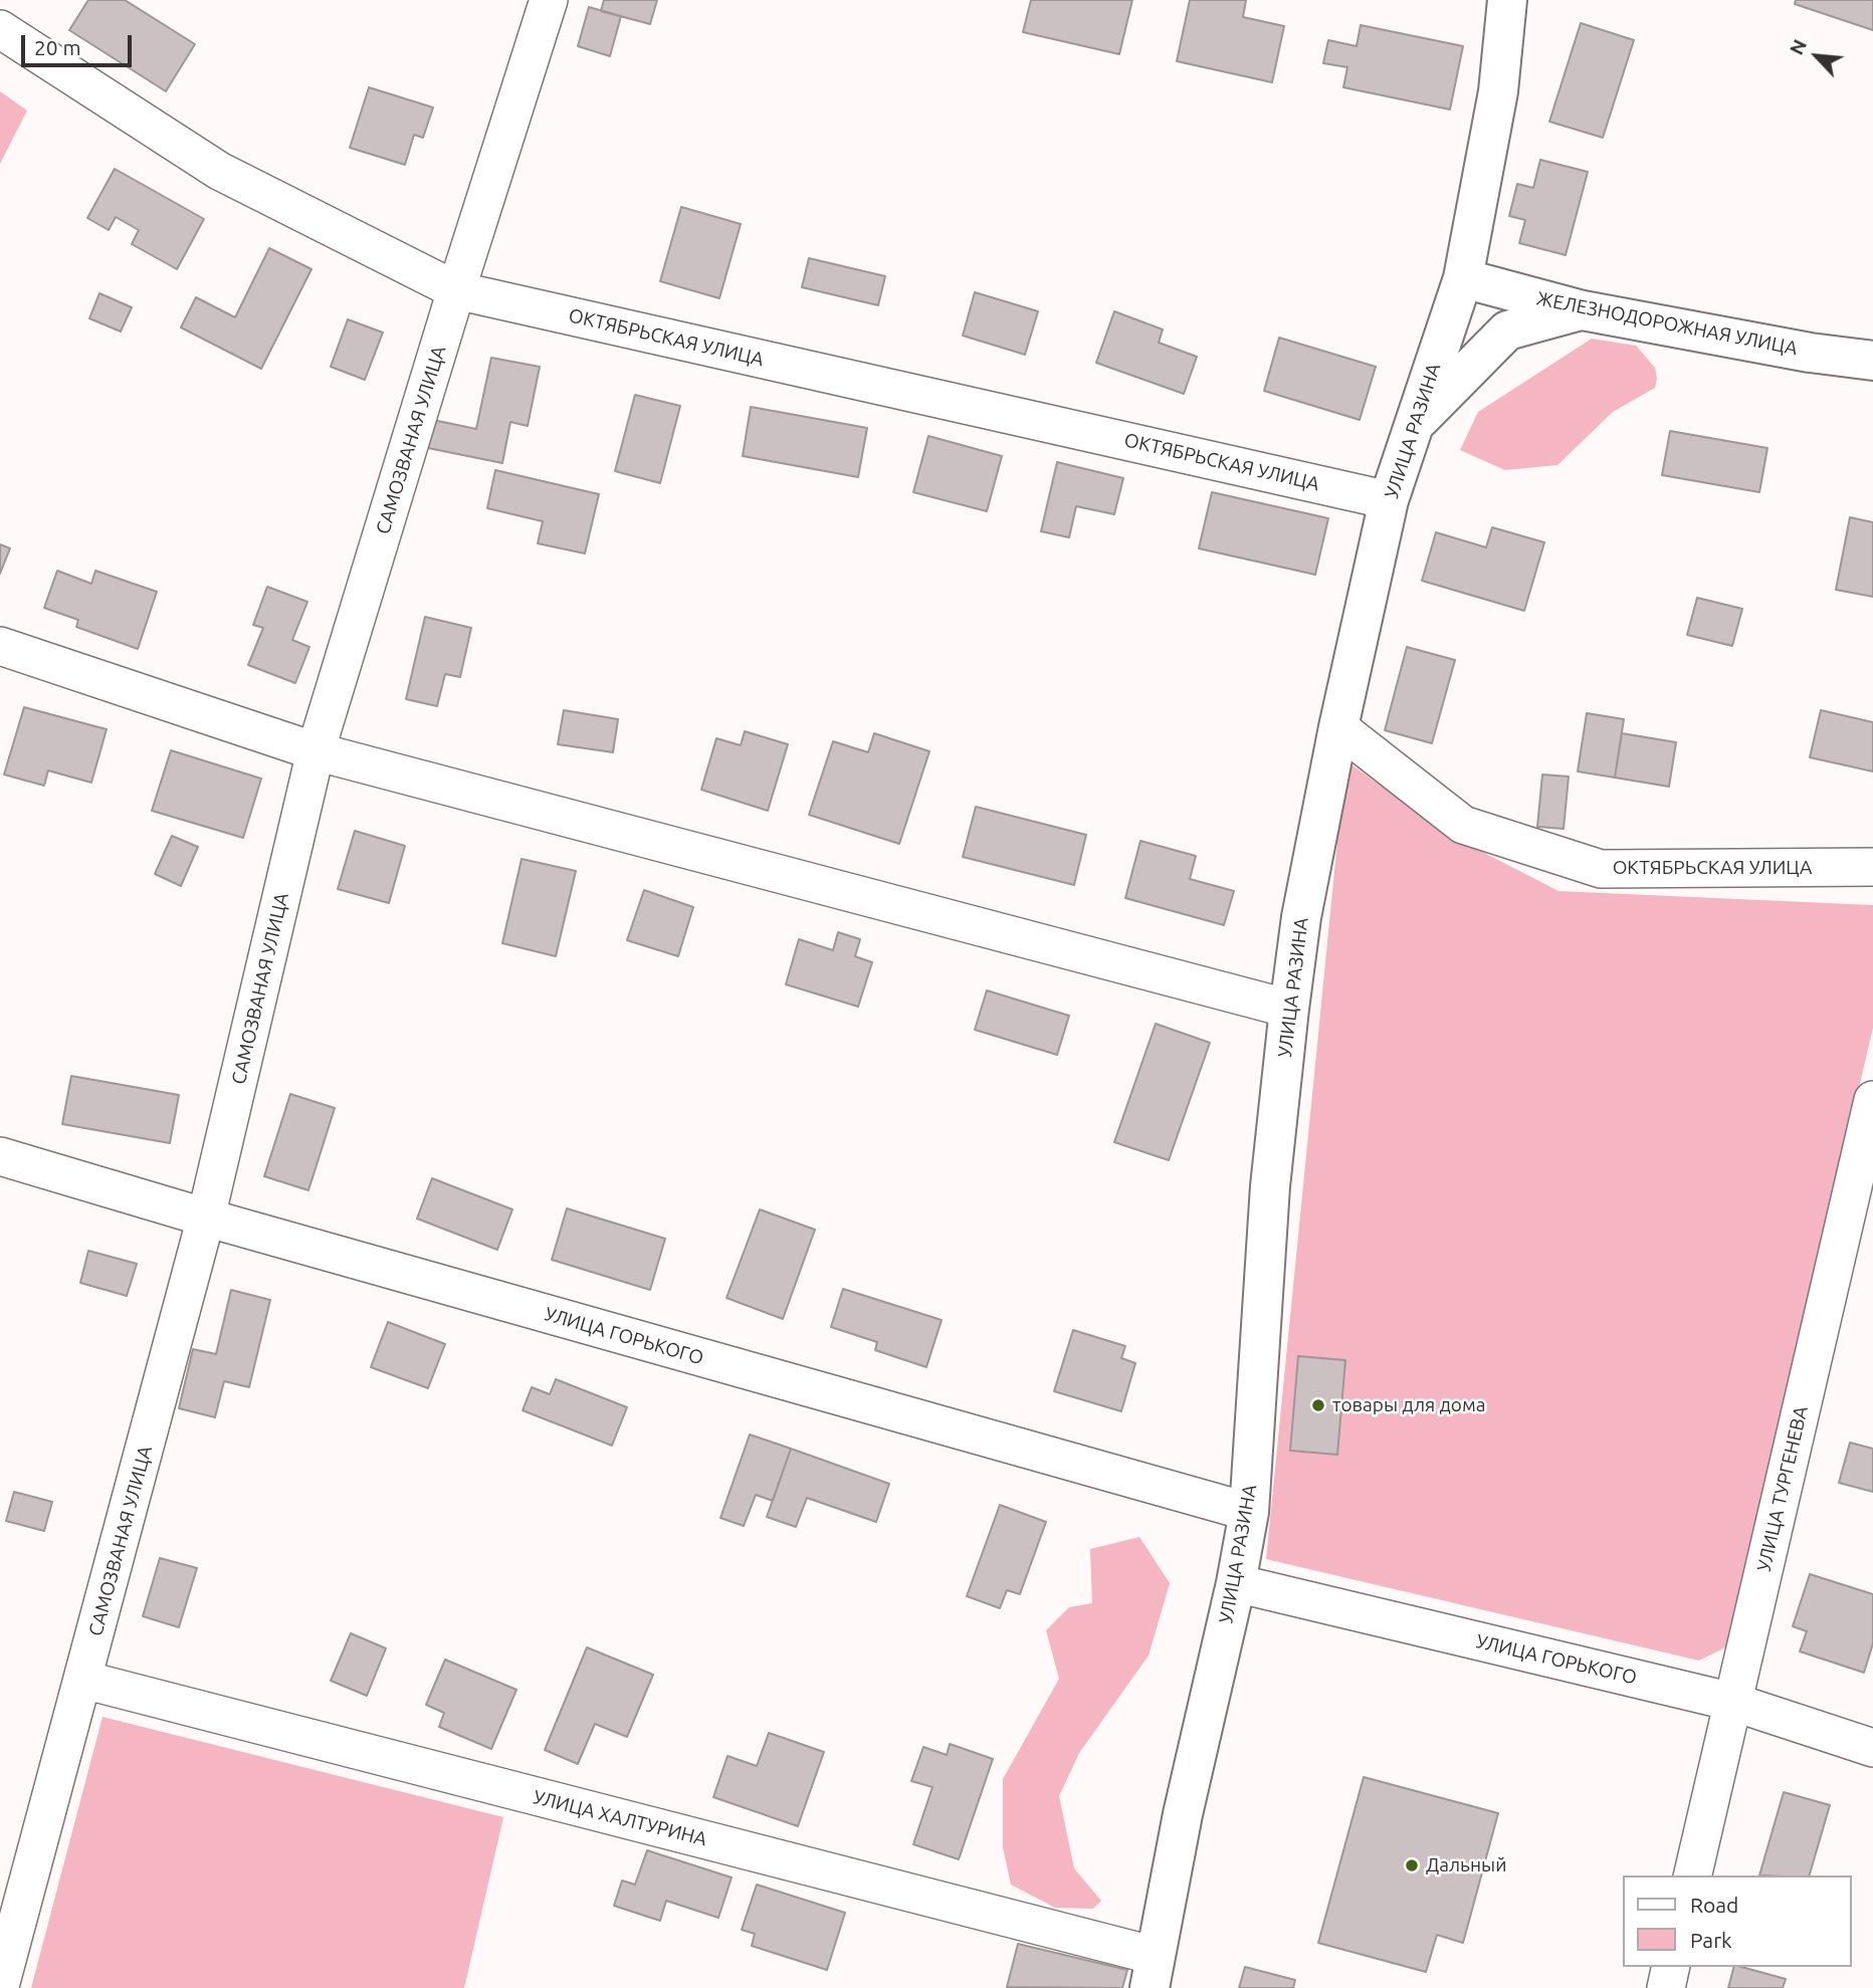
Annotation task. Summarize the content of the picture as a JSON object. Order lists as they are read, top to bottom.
{
  "streets": {
    "street": [
      "ЖЕЛЕЗНОДОРОЖНАЯ УЛИЦА",
      "ОКТЯБРЬСКАЯ УЛИЦА",
      "УЛИЦА РАЗИНА",
      "САМОЗВАНАЯ УЛИЦА",
      "УЛИЦА ГОРЬКОГО",
      "УЛИЦА ТУРГЕНЕВА",
      "УЛИЦА ХАЛТУРИНА"
    ]
  },
  "crossings": [
    ["ЖЕЛЕЗНОДОРОЖНАЯ УЛИЦА", "УЛИЦА РАЗИНА"],
    ["ОКТЯБРЬСКАЯ УЛИЦА", "УЛИЦА РАЗИНА"],
    ["ОКТЯБРЬСКАЯ УЛИЦА", "САМОЗВАНАЯ УЛИЦА"],
    ["УЛИЦА РАЗИНА", "УЛИЦА ГОРЬКОГО"],
    ["УЛИЦА РАЗИНА", "УЛИЦА ХАЛТУРИНА"],
    ["САМОЗВАНАЯ УЛИЦА", "УЛИЦА ГОРЬКОГО"],
    ["САМОЗВАНАЯ УЛИЦА", "УЛИЦА ХАЛТУРИНА"],
    ["УЛИЦА ГОРЬКОГО", "УЛИЦА ТУРГЕНЕВА"]
  ],
  "places": ["товары для дома", "Дальный"],
  "legend": ["Road", "Park"],
  "scale_bar": "20 m",
  "north": "top left"
}
